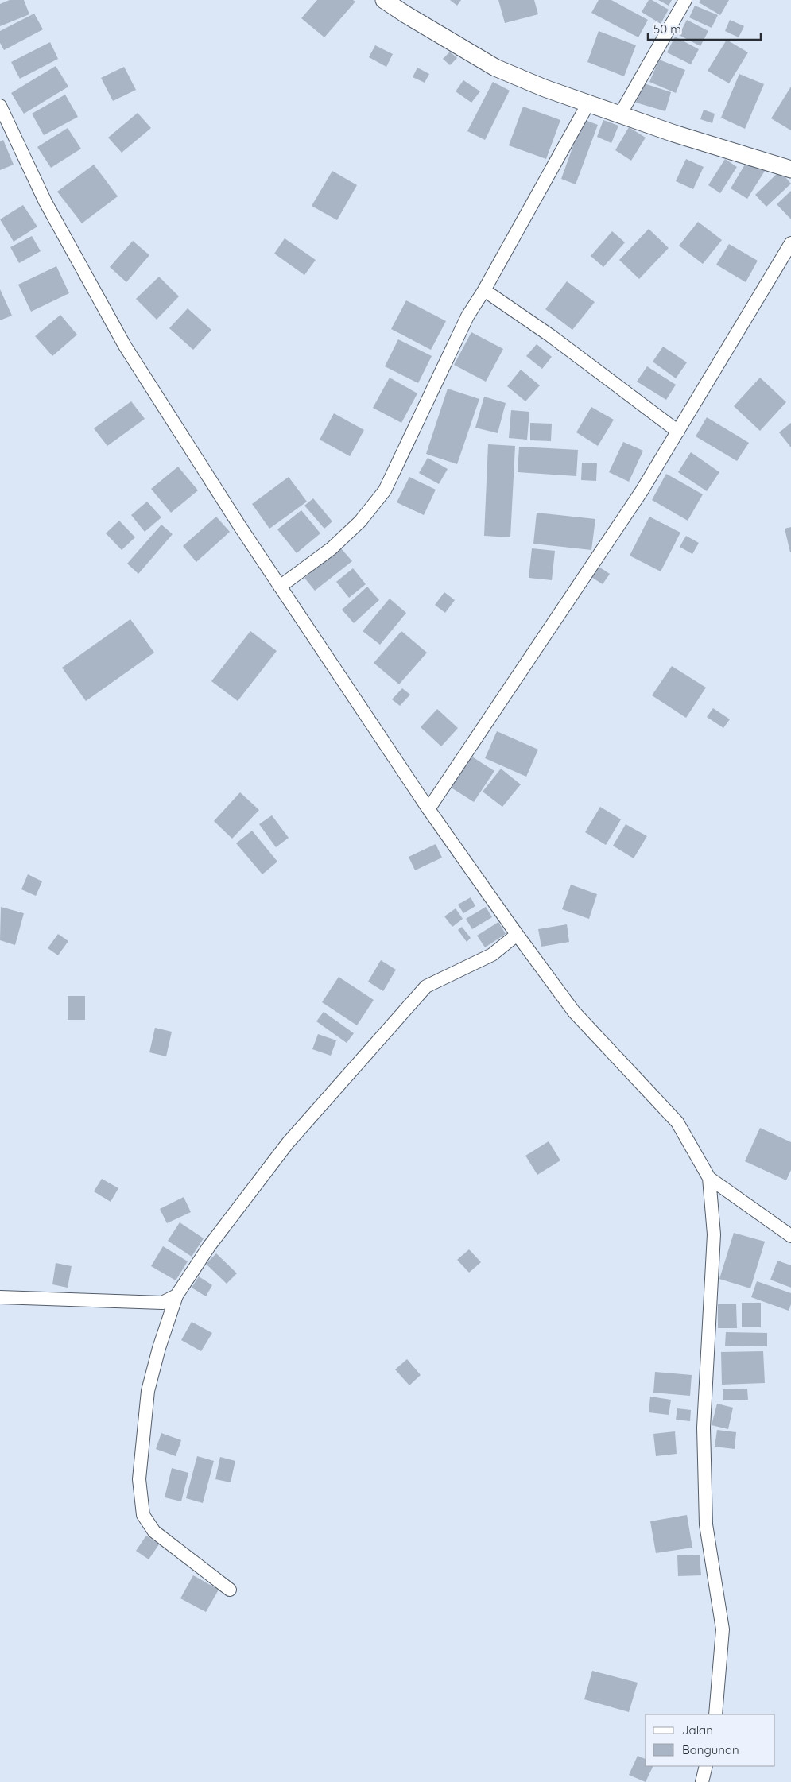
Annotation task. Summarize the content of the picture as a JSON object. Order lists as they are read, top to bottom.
{
  "legend": ["Jalan", "Bangunan"],
  "scale_bar": "50 m"
}
